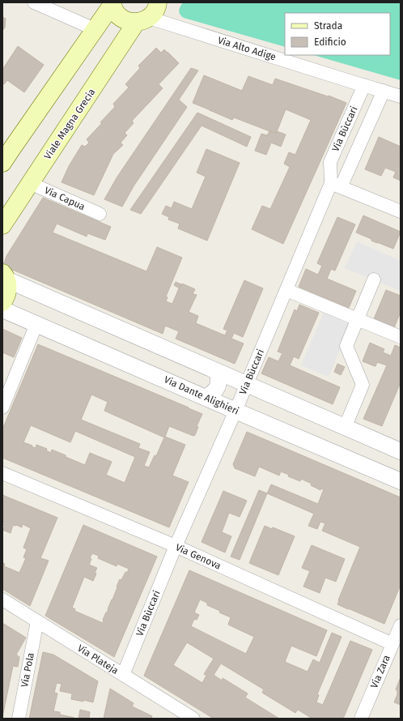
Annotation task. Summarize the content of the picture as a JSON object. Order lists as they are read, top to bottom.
{
  "streets": {
    "main road": ["Viale Magna Grecia"],
    "street": [
      "Via Alto Adige",
      "Via Bùccari",
      "Via Capua",
      "Via Dante Alighieri",
      "Via Genova",
      "Via Plateja",
      "Via Pola",
      "Via Zara"
    ]
  },
  "crossings": [
    ["Via Alto Adige", "Viale Magna Grecia"],
    ["Via Alto Adige", "Via Bùccari"],
    ["Viale Magna Grecia", "Via Capua"],
    ["Via Bùccari", "Via Dante Alighieri"],
    ["Via Bùccari", "Via Genova"],
    ["Via Bùccari", "Via Plateja"],
    ["Via Genova", "Via Zara"],
    ["Via Plateja", "Via Pola"]
  ],
  "legend": ["Strada", "Edificio"]
}
